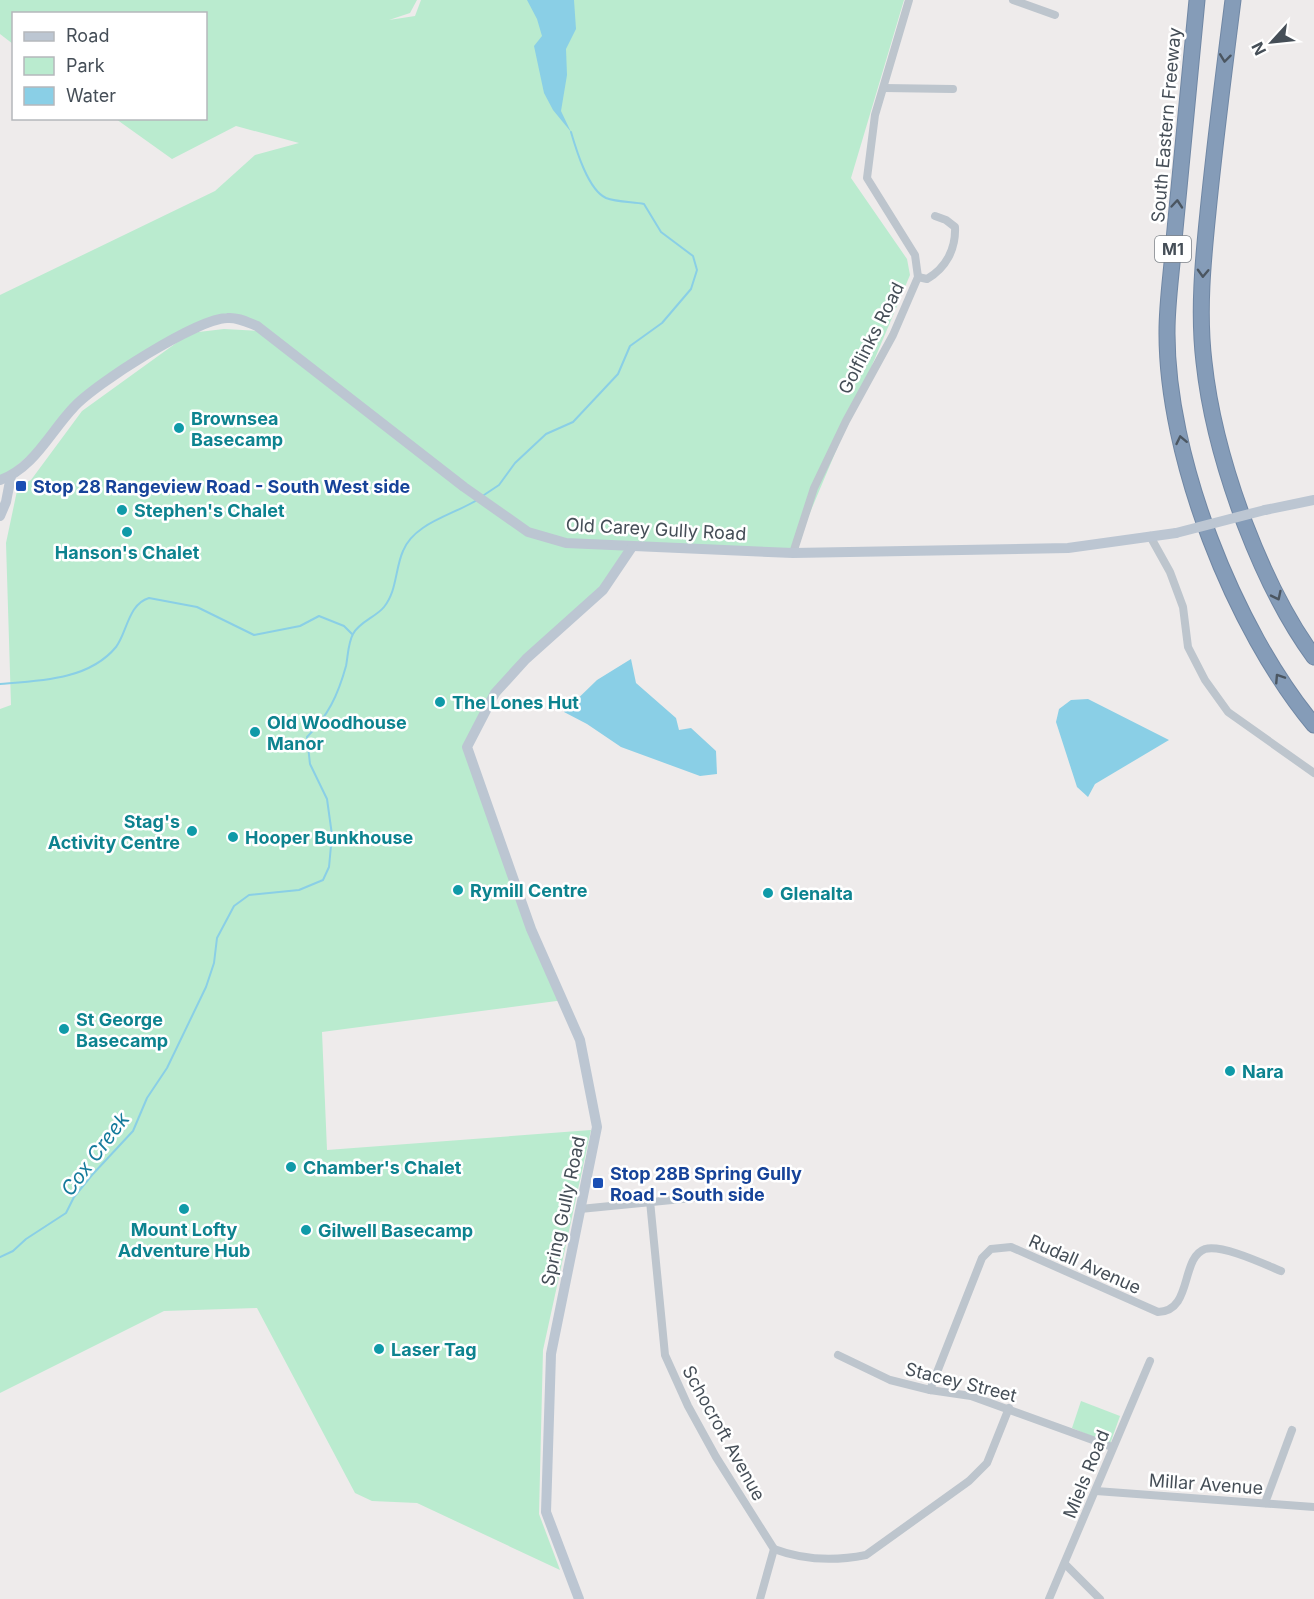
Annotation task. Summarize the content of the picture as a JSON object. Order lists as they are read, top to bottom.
{
  "streets": {
    "highway": ["South Eastern Freeway", "M1"],
    "main road": ["Old Carey Gully Road", "Spring Gully Road"],
    "street": [
      "Golflinks Road",
      "Rudall Avenue",
      "Stacey Street",
      "Schocroft Avenue",
      "Miels Road",
      "Millar Avenue"
    ]
  },
  "crossings": [
    ["Golflinks Road", "Old Carey Gully Road"],
    ["Old Carey Gully Road", "Spring Gully Road"],
    ["Rudall Avenue", "Stacey Street"],
    ["Stacey Street", "Miels Road"],
    ["Miels Road", "Millar Avenue"]
  ],
  "water": ["Cox Creek"],
  "places": {
    "other": [
      "Brownsea Basecamp",
      "Stephen's Chalet",
      "Hanson's Chalet",
      "The Lones Hut",
      "Old Woodhouse Manor",
      "Stag's Activity Centre",
      "Hooper Bunkhouse",
      "Rymill Centre",
      "Glenalta",
      "St George Basecamp",
      "Nara",
      "Chamber's Chalet",
      "Mount Lofty Adventure Hub",
      "Gilwell Basecamp",
      "Laser Tag"
    ],
    "transit": ["Stop 28 Rangeview Road - South West side", "Stop 28B Spring Gully Road - South side"]
  },
  "legend": ["Road", "Park", "Water"],
  "north": "bottom left"
}
